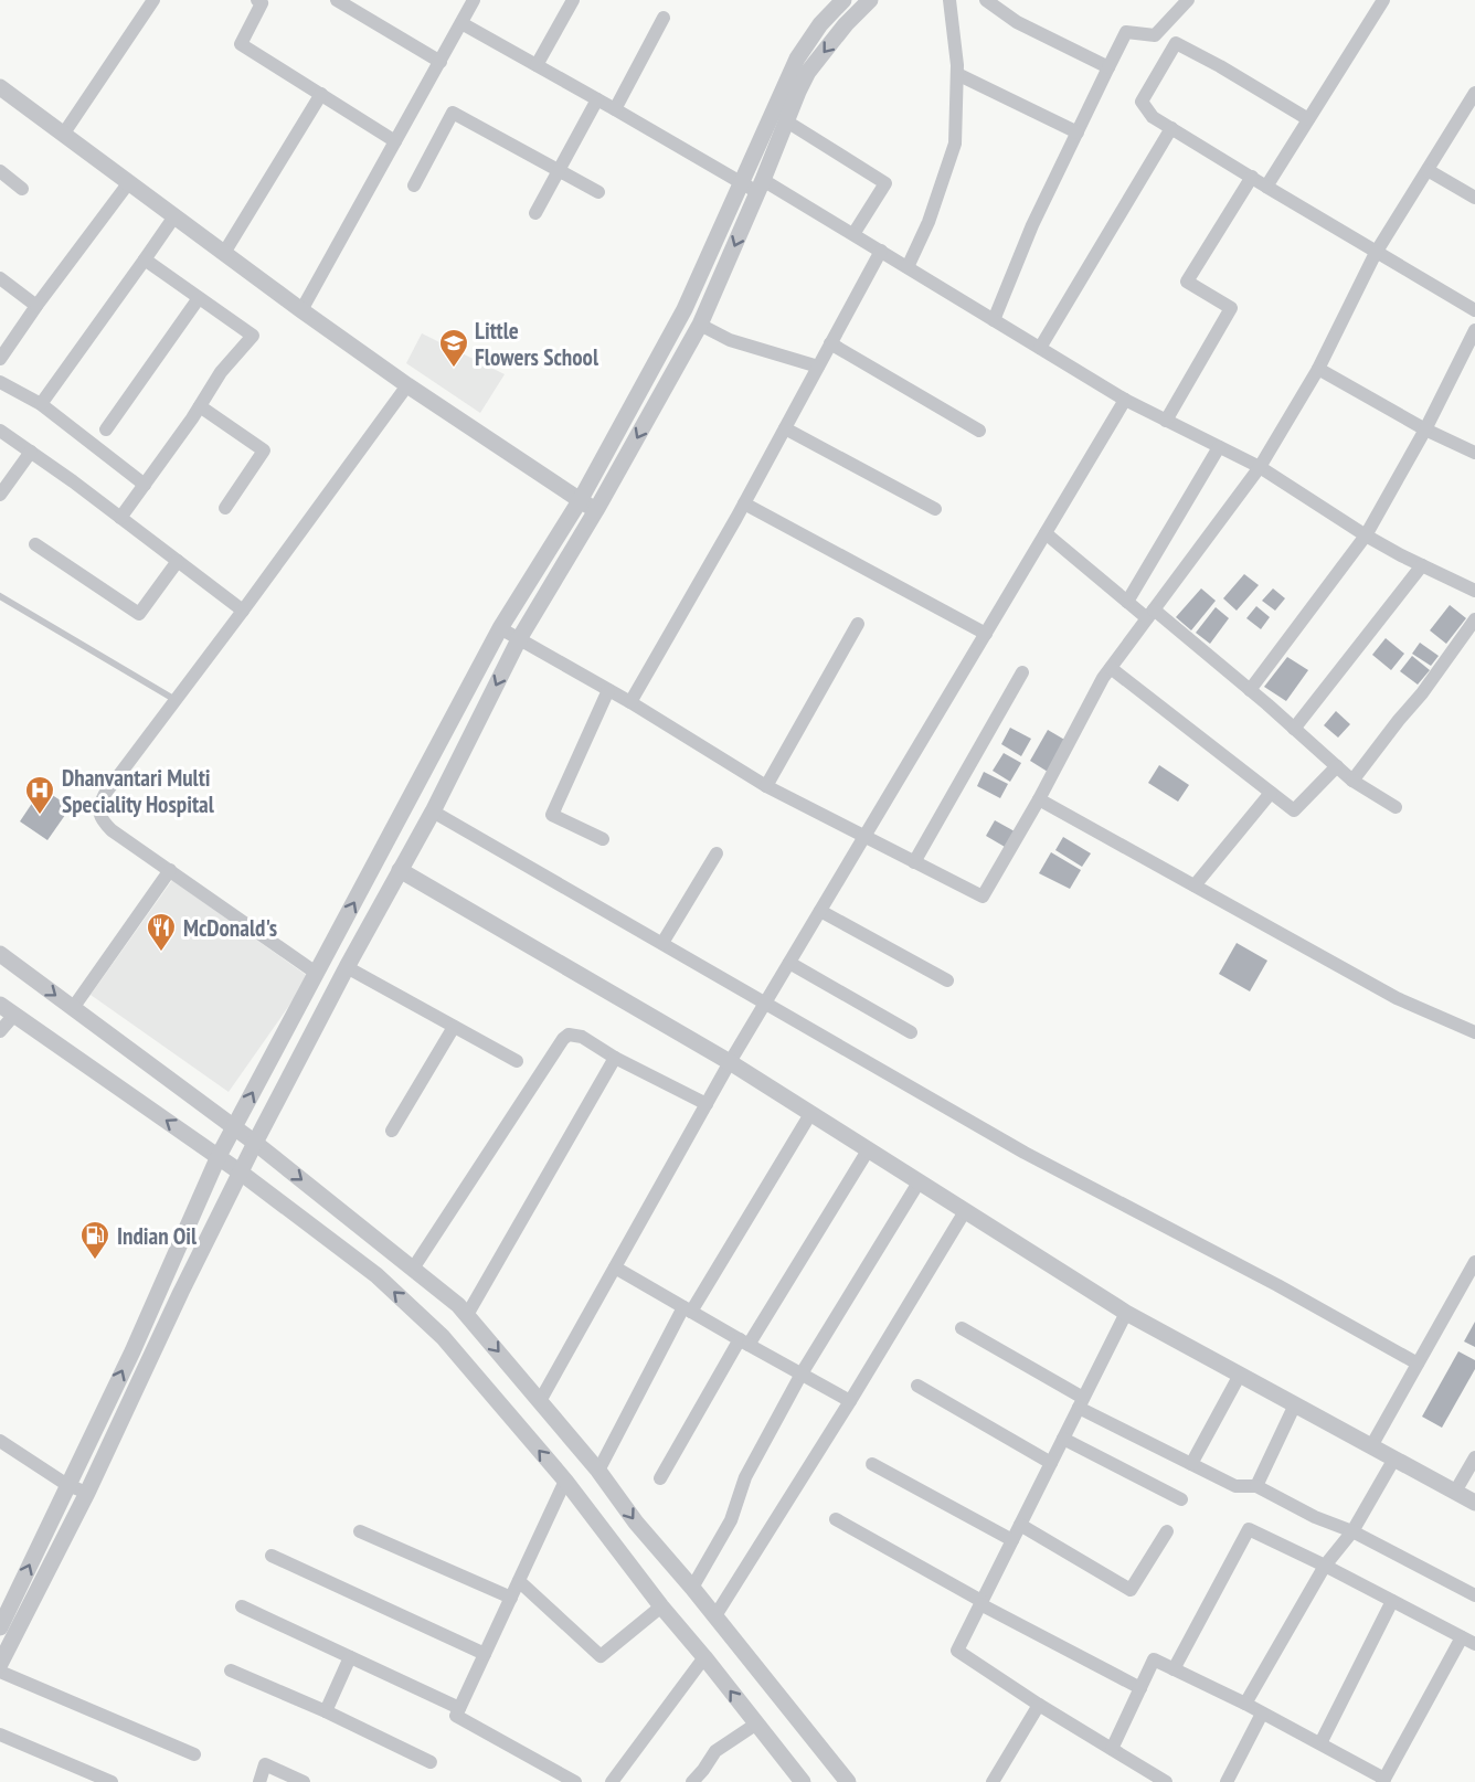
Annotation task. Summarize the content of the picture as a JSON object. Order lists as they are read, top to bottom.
{
  "places": {
    "school or university": ["Little Flowers School"],
    "hospital": ["Dhanvantari Multi Speciality Hospital"],
    "restaurant": ["McDonald's"],
    "fuel station": ["Indian Oil"]
  }
}
